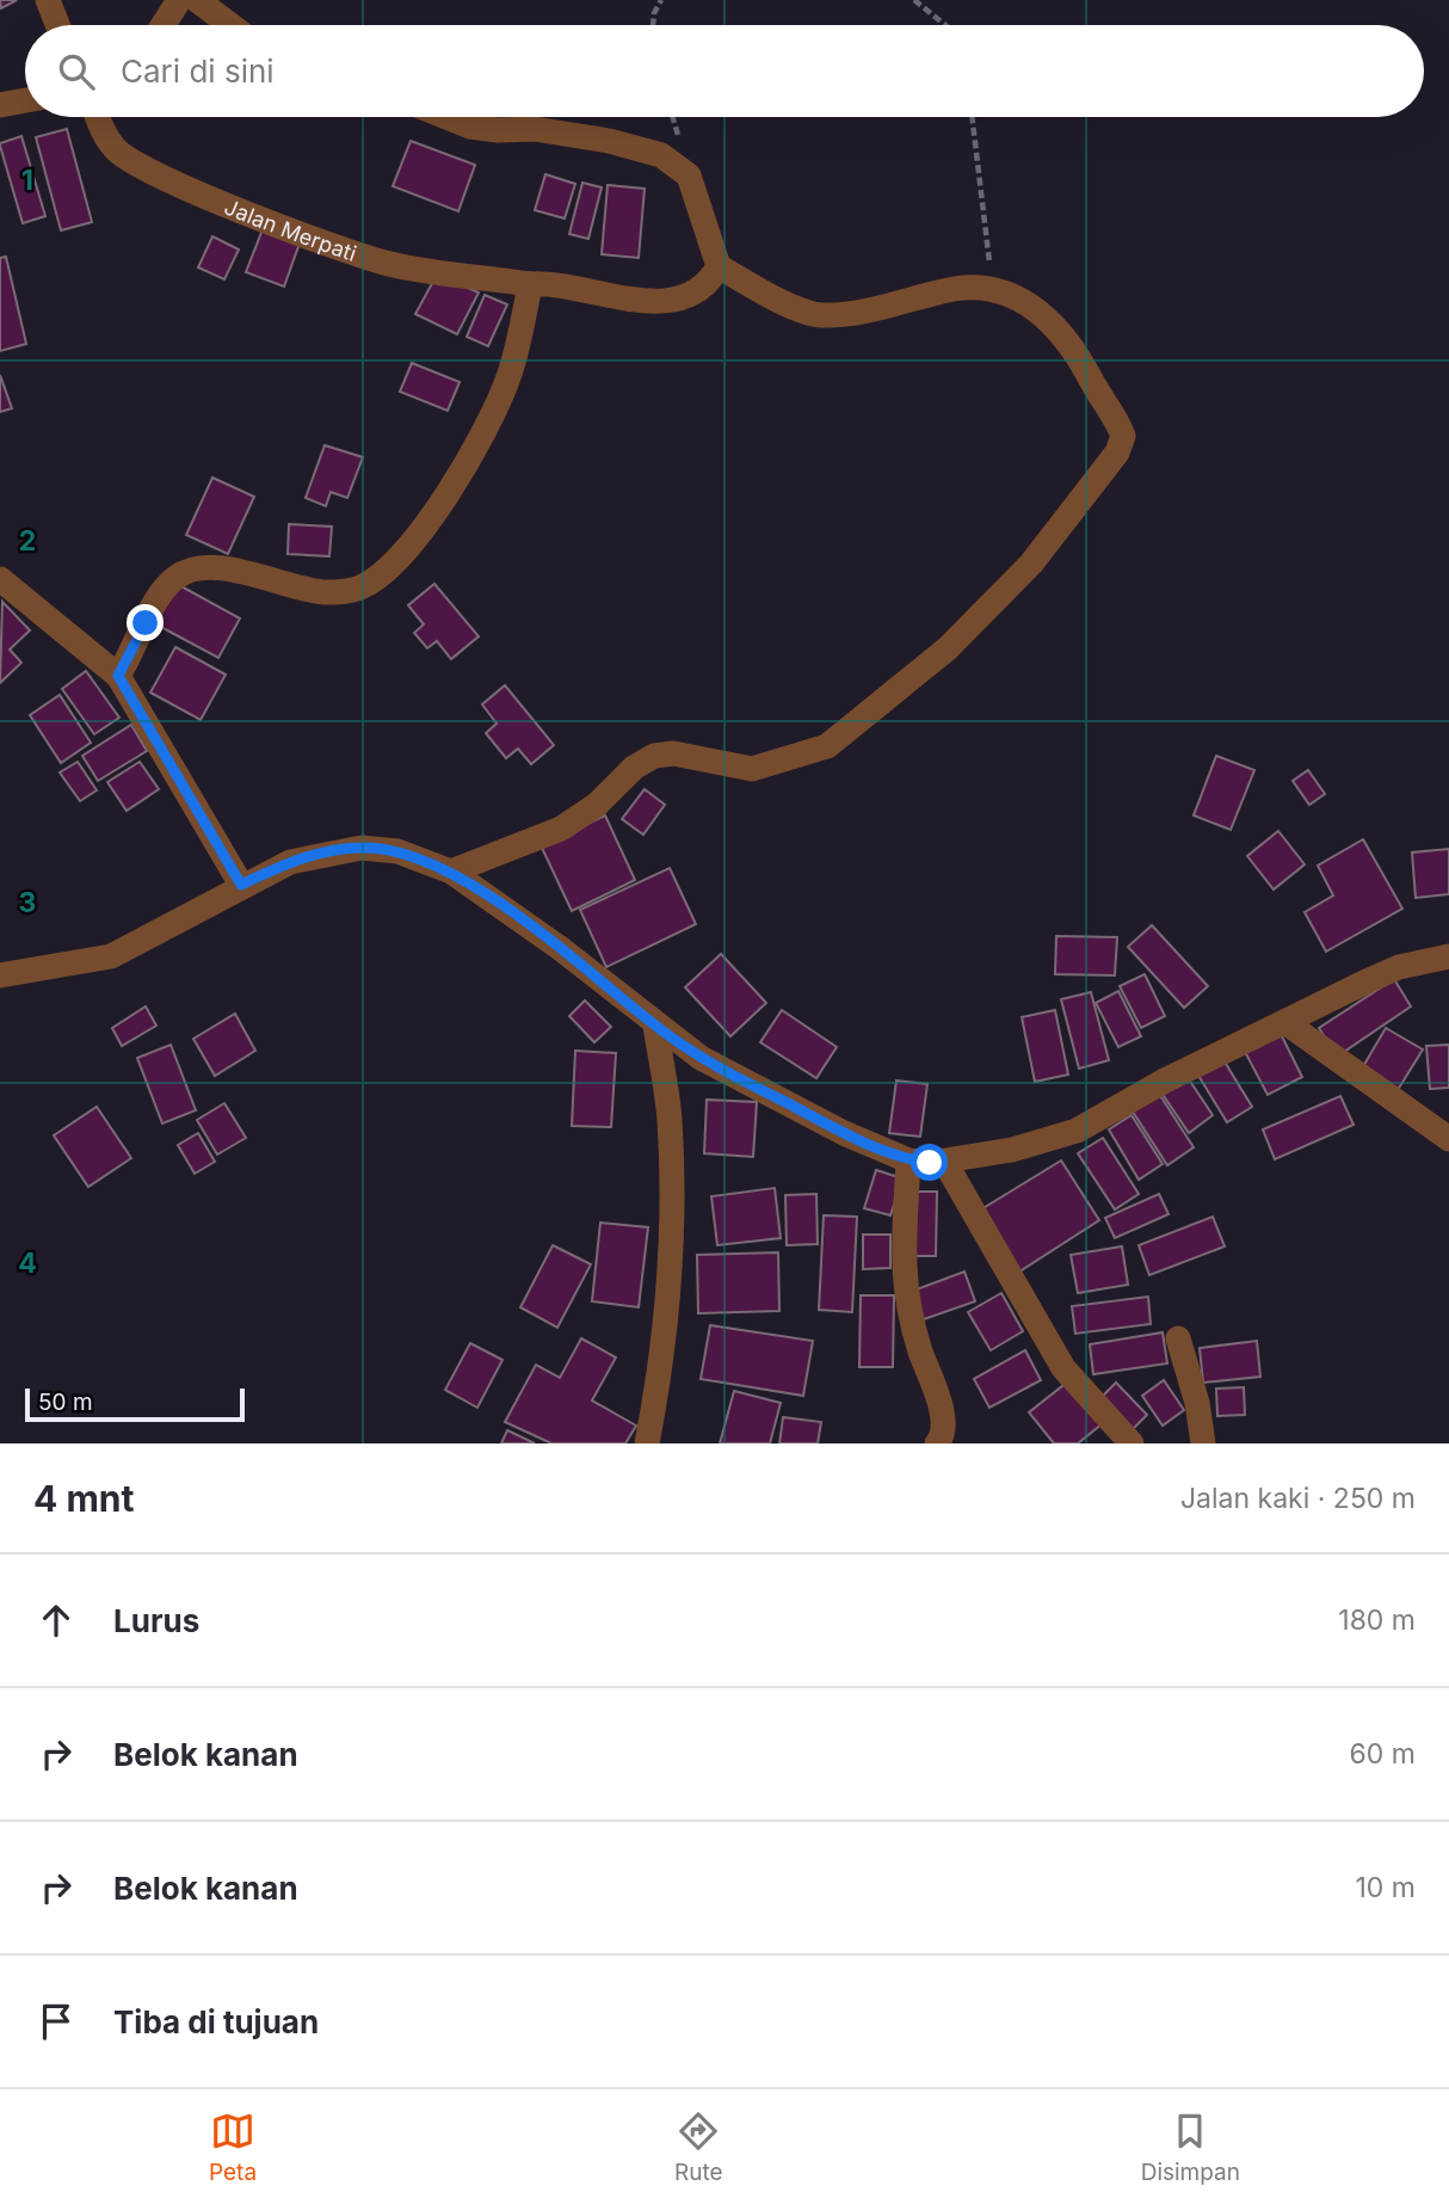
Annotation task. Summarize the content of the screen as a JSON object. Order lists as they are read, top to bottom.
{
  "streets": {
    "street": ["Jalan Merpati"]
  },
  "scale_bar": "50 m",
  "page": {
    "search": "Cari di sini",
    "scale": "50 m",
    "heading": ["4 mnt", "Jalan kaki · 250 m"],
    "list": [
      ["Lurus", "180 m"],
      ["Belok kanan", "60 m"],
      ["Belok kanan", "10 m"],
      "Tiba di tujuan"
    ],
    "nav": ["Peta", "Rute", "Disimpan"]
  },
  "grid": {
    "rows": [
      "1",
      "2",
      "3",
      "4"
    ]
  }
}
